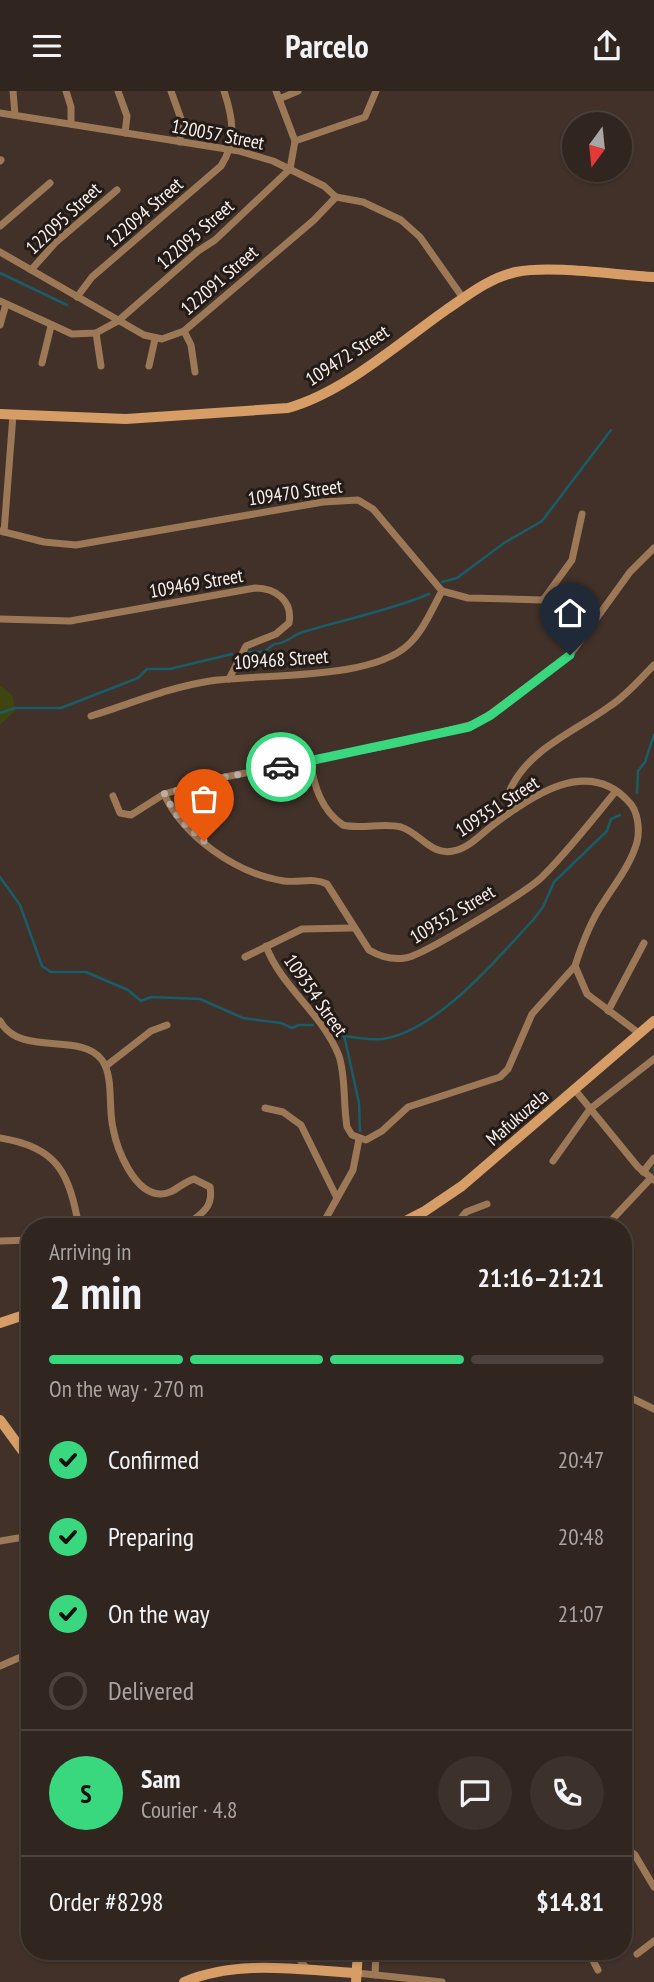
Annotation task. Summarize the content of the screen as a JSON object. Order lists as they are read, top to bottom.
{
  "streets": {
    "street": [
      "120057 Street",
      "122094 Street",
      "122095 Street",
      "122093 Street",
      "122091 Street",
      "109472 Street",
      "109470 Street",
      "109469 Street",
      "109468 Street",
      "109351 Street",
      "109352 Street",
      "109354 Street",
      "Mafukuzela"
    ]
  },
  "crossings": [
    ["120057 Street", "122094 Street"],
    ["120057 Street", "122093 Street"],
    ["120057 Street", "122091 Street"],
    ["120057 Street", "109472 Street"],
    ["109470 Street", "109468 Street"],
    ["109469 Street", "109468 Street"],
    ["109351 Street", "109352 Street"]
  ],
  "north": "bottom",
  "page": {
    "header": "Parcelo",
    "heading": ["2 min", "Arriving in", "21:16–21:21"],
    "panel": [
      "Sam",
      "Courier · 4.8",
      "Order #8298",
      "$14.81"
    ],
    "bar": "On the way · 270 m",
    "list": [
      ["Confirmed", "20:47"],
      ["Preparing", "20:48"],
      ["On the way", "21:07"],
      "Delivered"
    ],
    "round": "S"
  }
}
